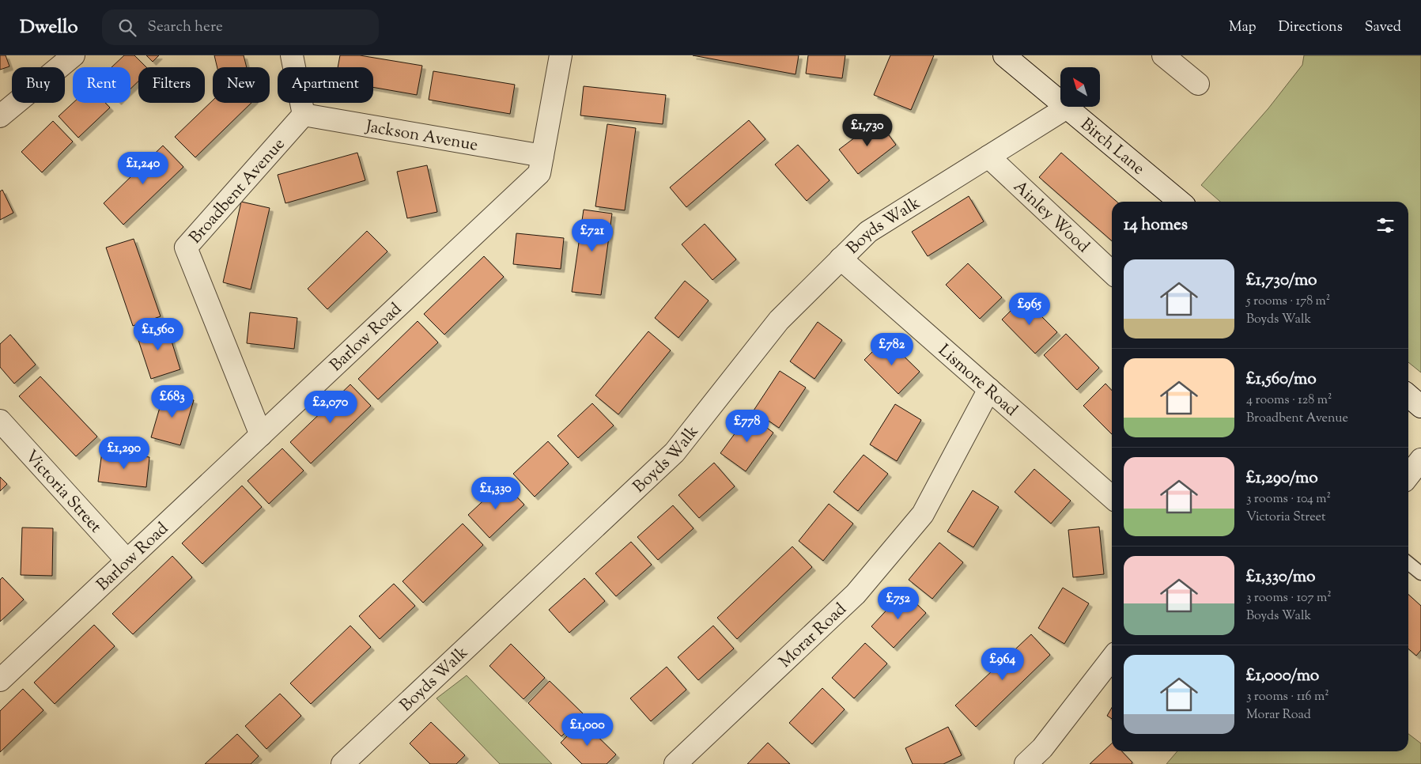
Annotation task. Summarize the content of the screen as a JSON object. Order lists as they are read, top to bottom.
{
  "streets": {
    "street": [
      "Jackson Avenue",
      "Birch Lane",
      "Broadbent Avenue",
      "Ainley Wood",
      "Boyds Walk",
      "Barlow Road",
      "Lismore Road",
      "Victoria Street",
      "Morar Road"
    ]
  },
  "crossings": [
    ["Jackson Avenue", "Broadbent Avenue"],
    ["Jackson Avenue", "Barlow Road"],
    ["Birch Lane", "Boyds Walk"],
    ["Broadbent Avenue", "Barlow Road"],
    ["Ainley Wood", "Boyds Walk"],
    ["Boyds Walk", "Lismore Road"],
    ["Barlow Road", "Victoria Street"],
    ["Lismore Road", "Morar Road"]
  ],
  "north": "top left",
  "page": {
    "header": "Dwello",
    "search": "Search here",
    "nav": ["Map", "Directions", "Saved"],
    "chip": [
      "Buy",
      "Rent",
      "Filters",
      "New",
      "Apartment"
    ],
    "price": [
      "£1,730",
      "£1,240",
      "£721",
      "£965",
      "£1,560",
      "£782",
      "£683",
      "£2,070",
      "£778",
      "£1,290",
      "£1,330",
      "£752",
      "£964",
      "£1,000"
    ],
    "heading": "14 homes",
    "list": [
      {
        "name": "£1,730/mo",
        "note": "5 rooms · 178 m² · Boyds Walk"
      },
      {
        "name": "£1,560/mo",
        "note": "4 rooms · 128 m² · Broadbent Avenue"
      },
      {
        "name": "£1,290/mo",
        "note": "3 rooms · 104 m² · Victoria Street"
      },
      {
        "name": "£1,330/mo",
        "note": "3 rooms · 107 m² · Boyds Walk"
      },
      {
        "name": "£1,000/mo",
        "note": "3 rooms · 116 m² · Morar Road"
      }
    ]
  }
}
